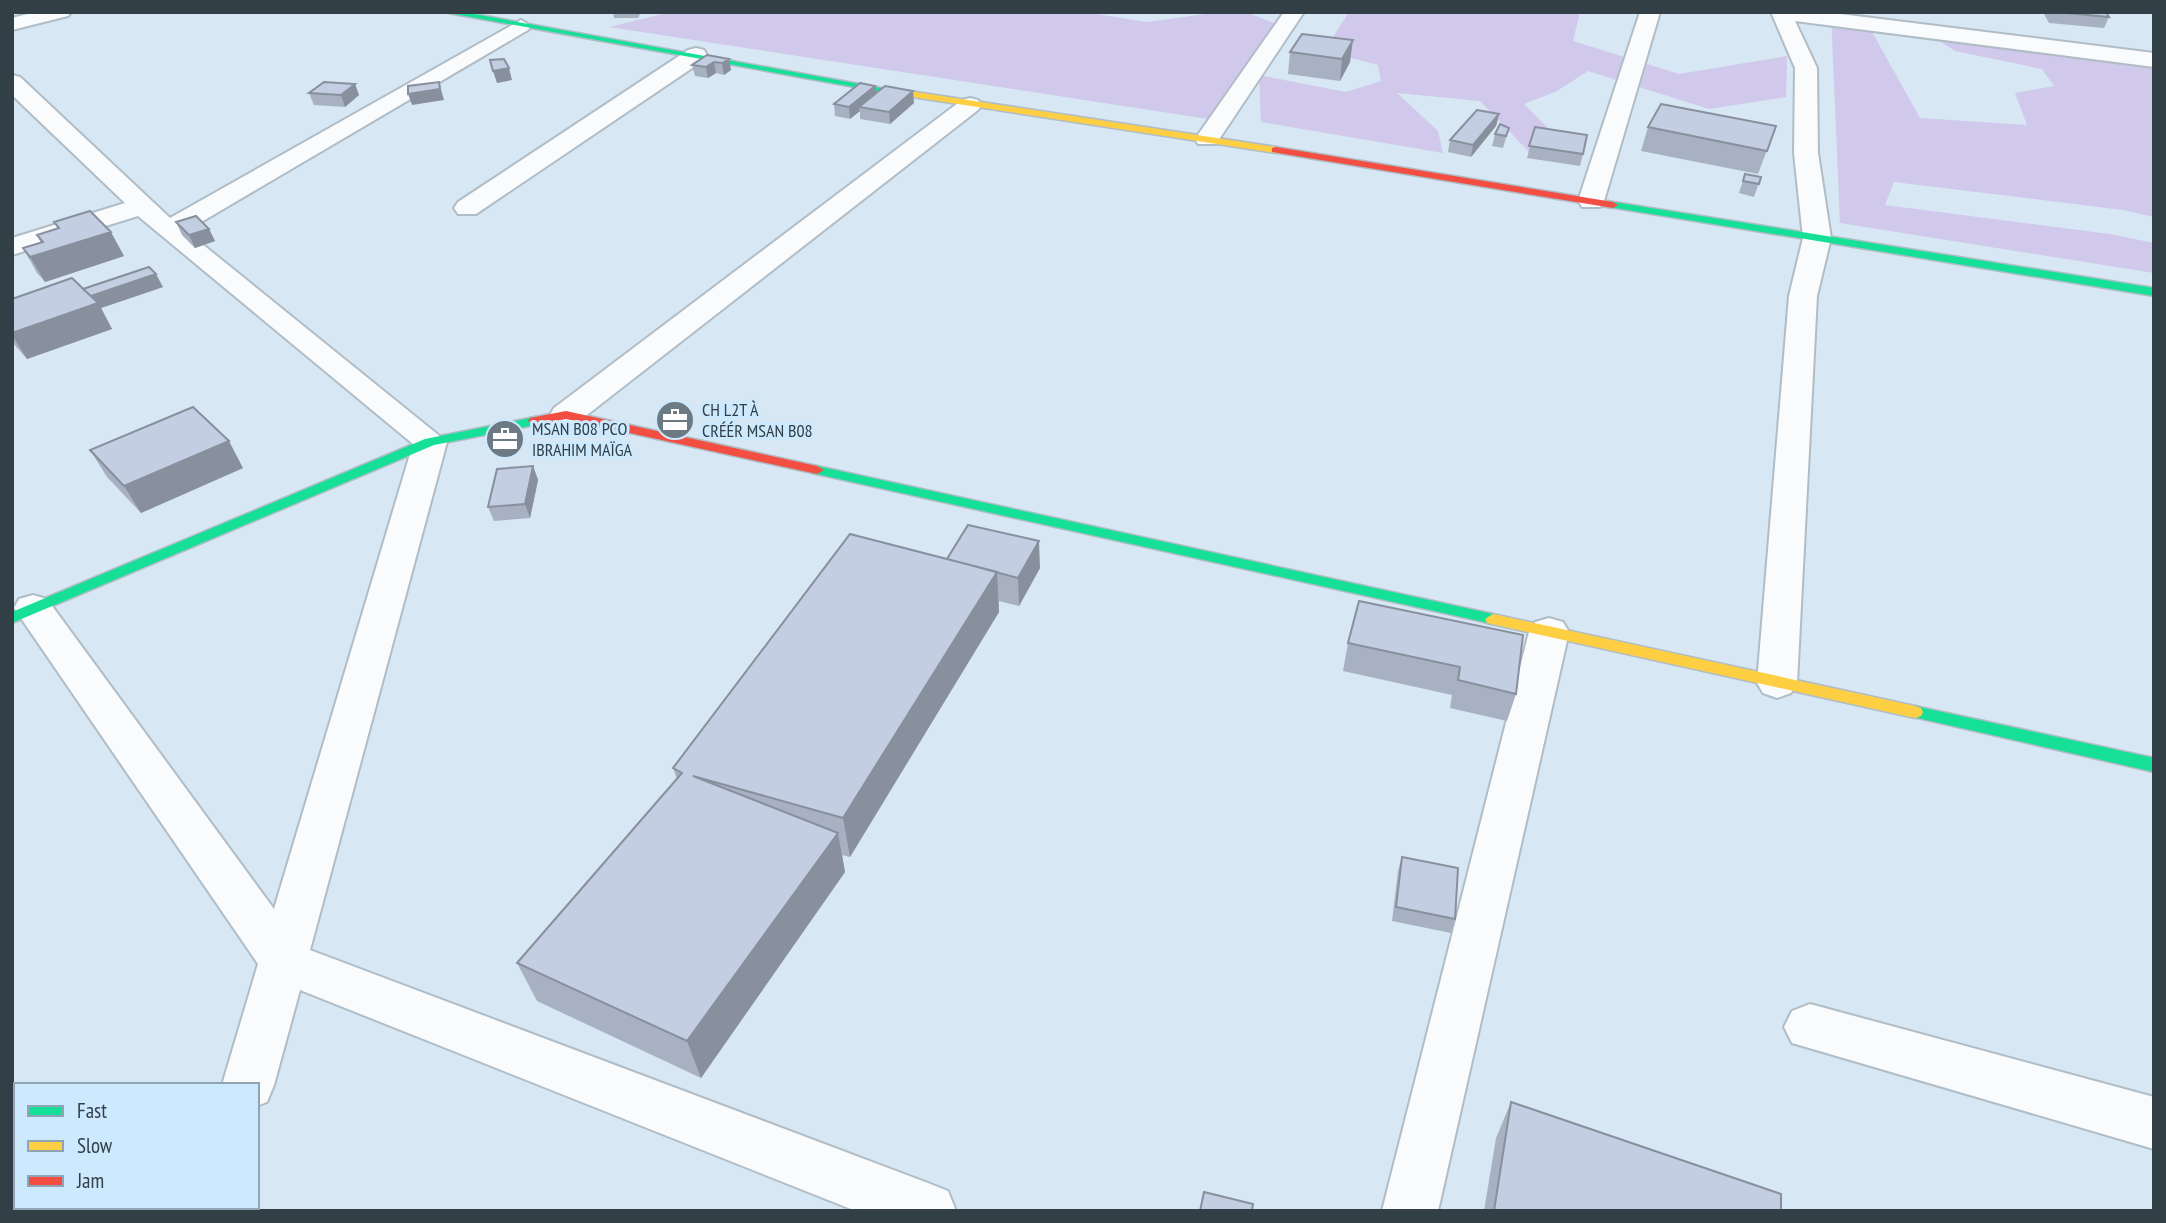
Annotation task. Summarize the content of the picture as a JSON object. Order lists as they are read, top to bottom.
{
  "places": {
    "office": ["CH L2T À CRÉÉR MSAN B08", "MSAN B08 PCO IBRAHIM MAÏGA"]
  },
  "legend": ["Fast", "Slow", "Jam"]
}
